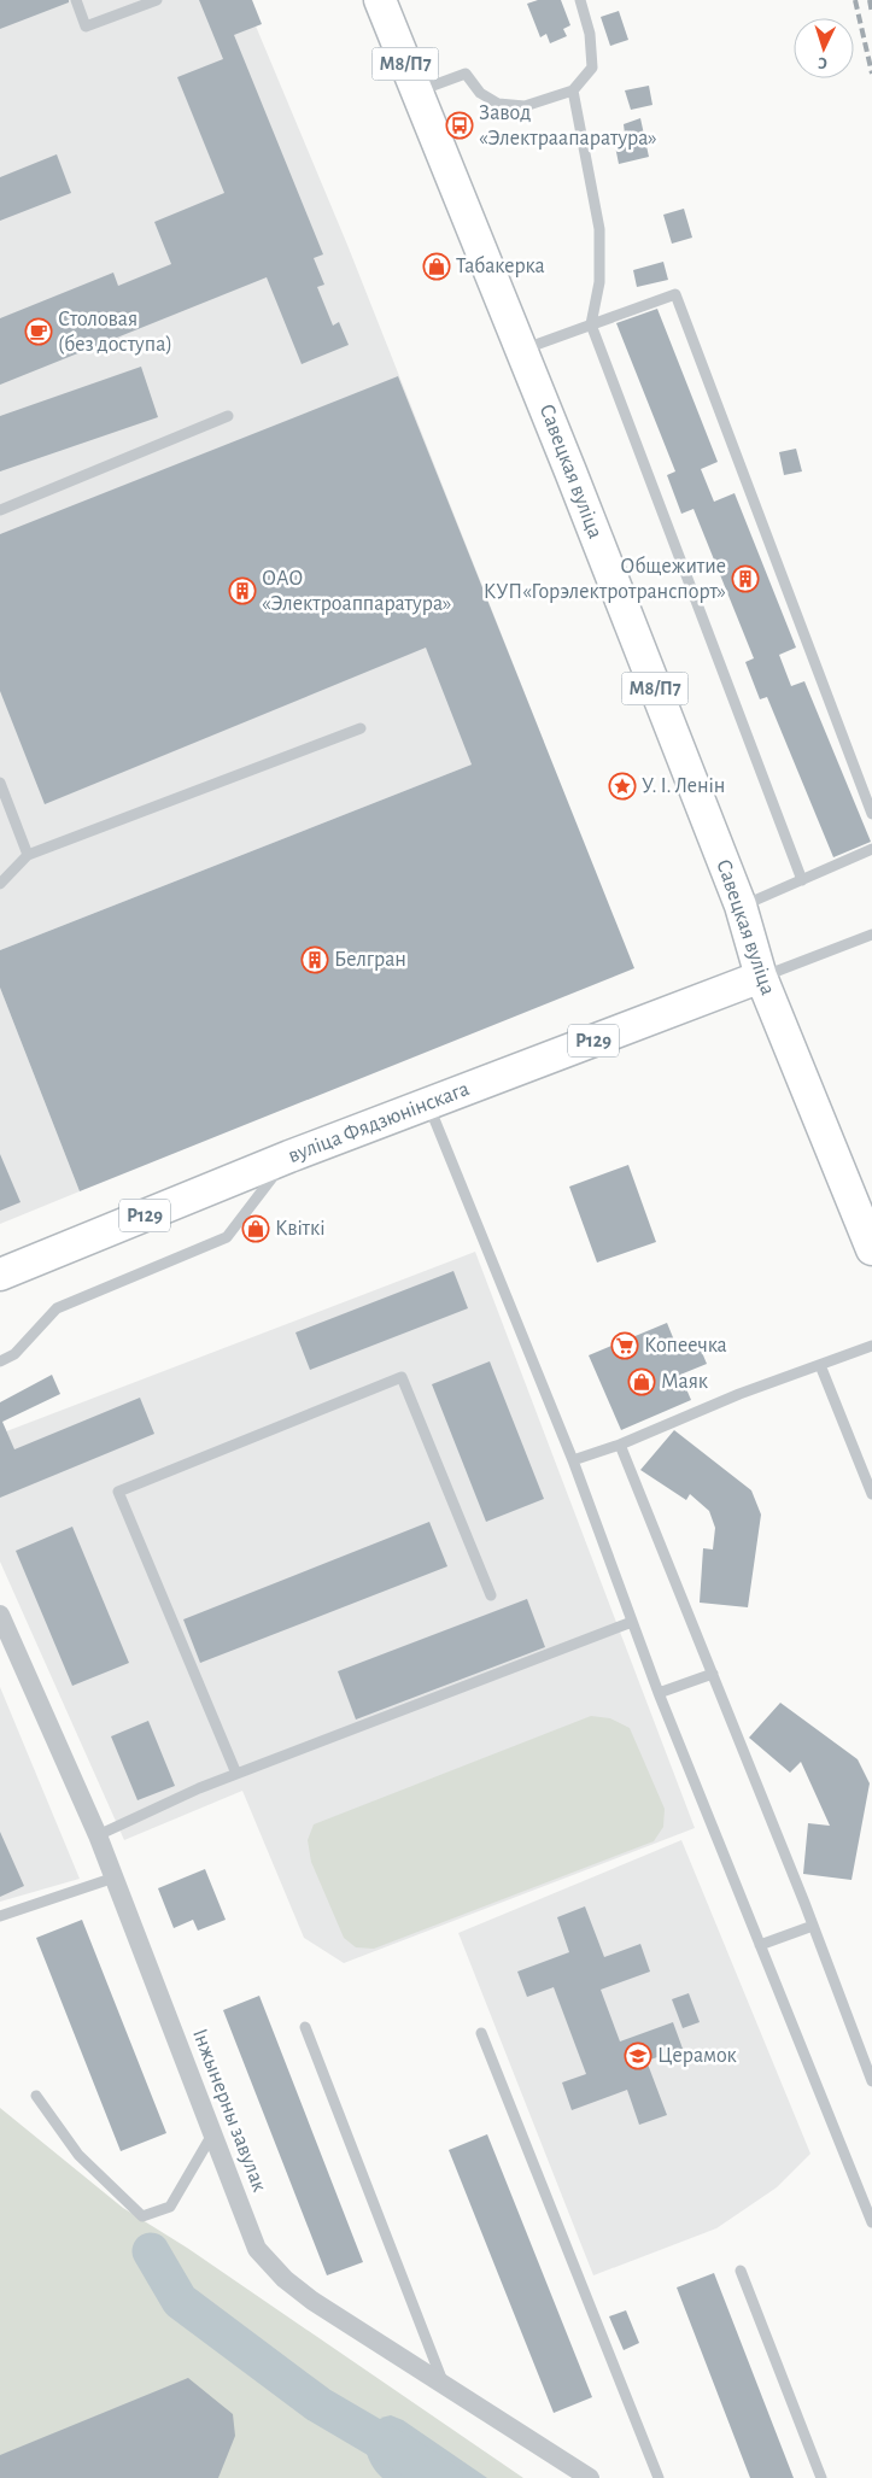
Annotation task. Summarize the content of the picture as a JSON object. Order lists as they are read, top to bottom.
{
  "streets": {
    "main road": [
      "М8/П7",
      "Савецкая вуліца",
      "Р129",
      "вуліца Фядзюнінскага"
    ],
    "street": ["Інжынерны завулак"]
  },
  "crossings": [
    ["Савецкая вуліца", "вуліца Фядзюнінскага"]
  ],
  "places": {
    "bus stop": ["Завод «Электраапаратура»"],
    "shop": ["Табакерка", "Квіткі", "Маяк"],
    "cafe": ["Столовая (без доступа)"],
    "building": ["Общежитие КУП«Горэлектротранспорт»", "ОАО «Электроаппаратура»", "Белгран"],
    "place": ["У. І. Ленін"],
    "supermarket": ["Копеечка"],
    "school or university": ["Церамок"]
  },
  "north": "bottom"
}
